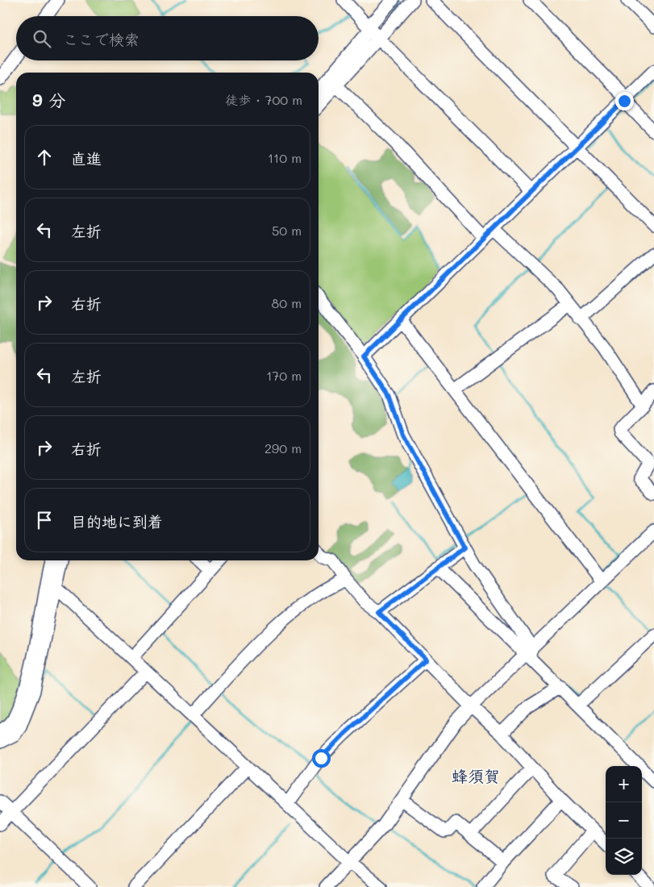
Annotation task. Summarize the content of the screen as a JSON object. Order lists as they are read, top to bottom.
{
  "districts": ["蜂須賀"],
  "page": {
    "search": "ここで検索",
    "heading": ["9 分", "徒歩 · 700 m"],
    "list": [
      ["直進", "110 m"],
      ["左折", "50 m"],
      ["右折", "80 m"],
      ["左折", "170 m"],
      ["右折", "290 m"],
      "目的地に到着"
    ],
    "map_buttons": ["+", "−"]
  }
}
